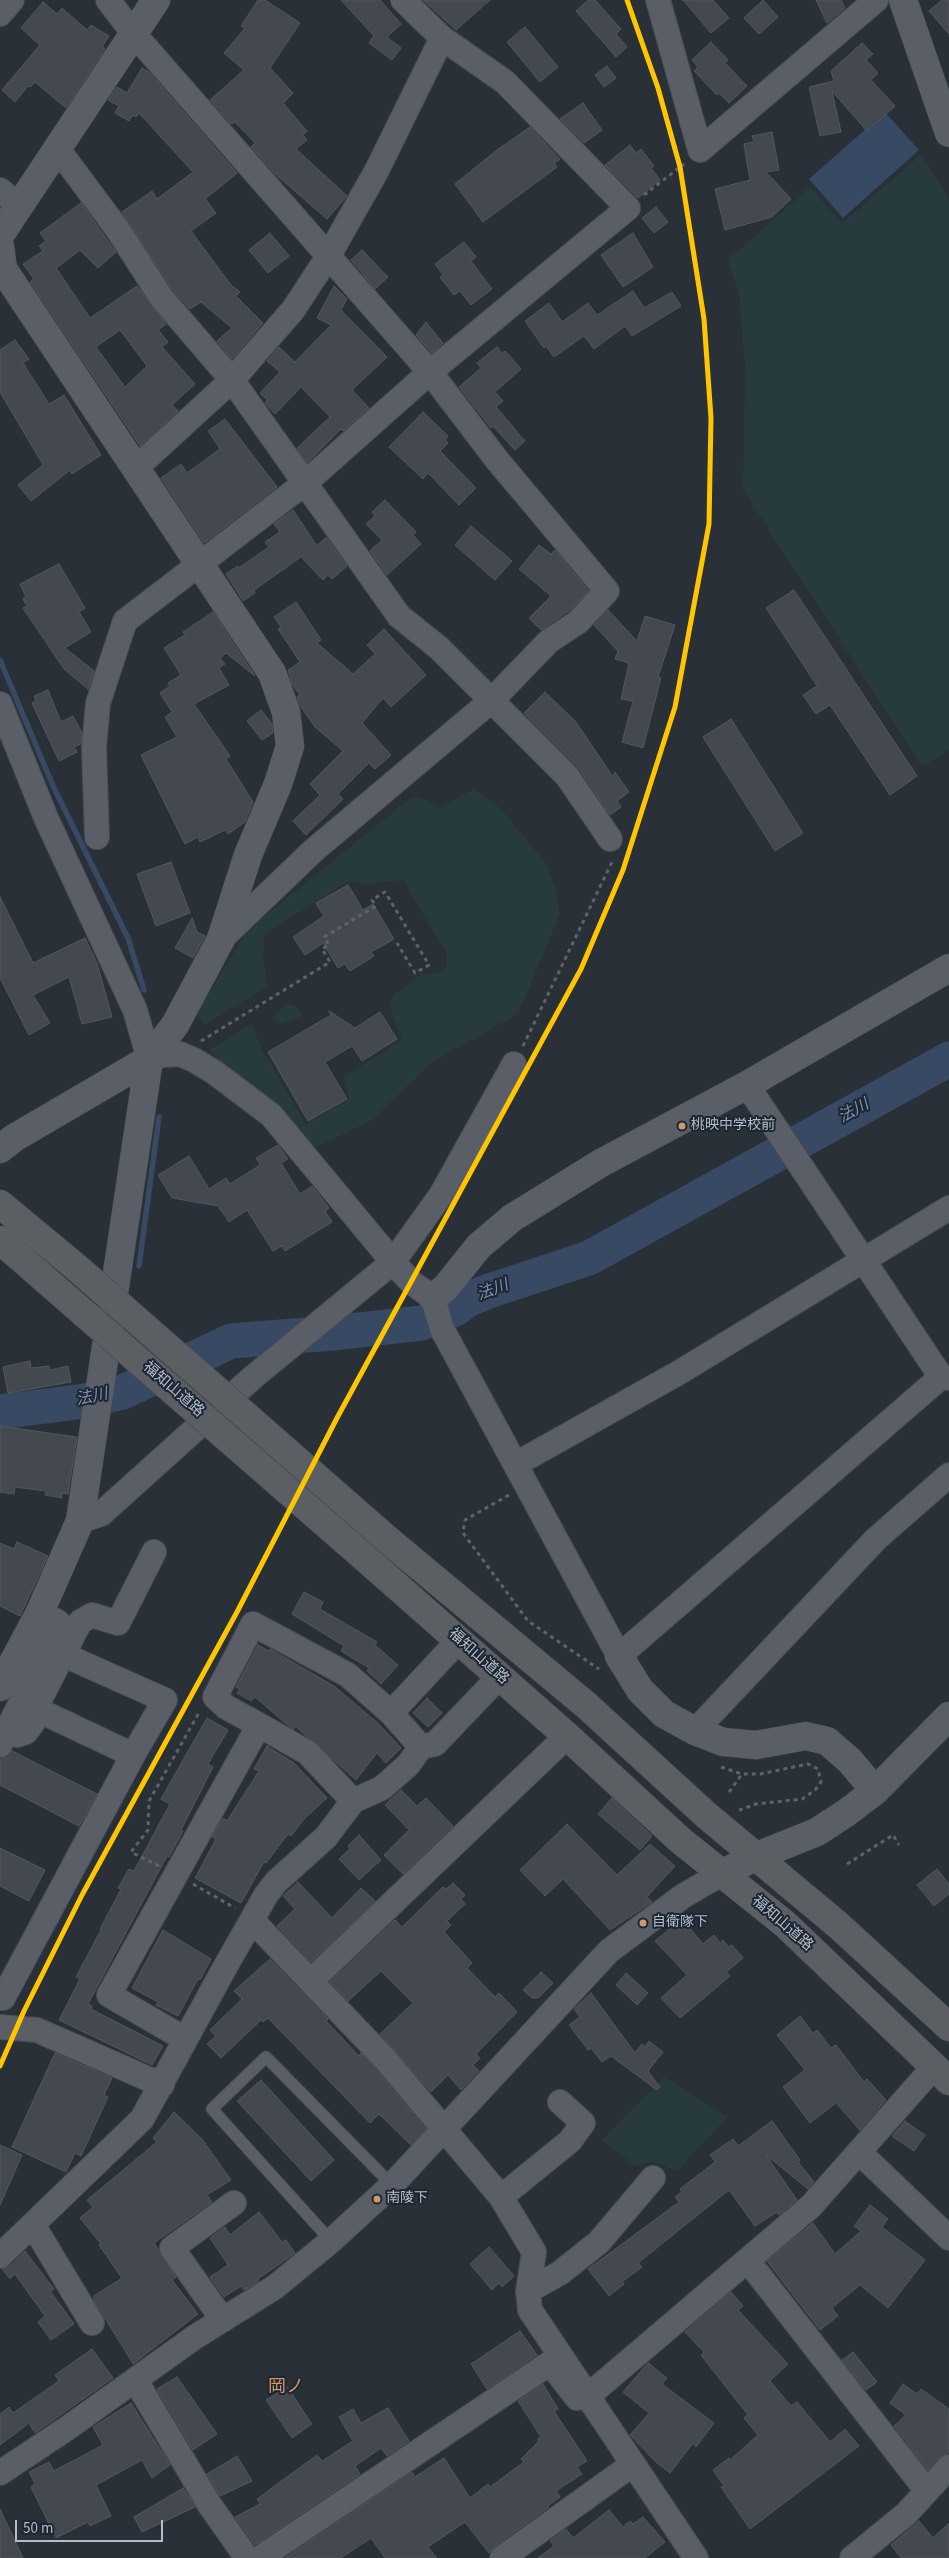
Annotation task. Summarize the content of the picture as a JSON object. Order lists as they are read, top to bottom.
{
  "streets": {
    "highway": ["福知山道路"]
  },
  "districts": ["岡ノ"],
  "water": ["法川"],
  "places": ["桃映中学校前", "自衛隊下", "南陵下"],
  "scale_bar": "50 m"
}
